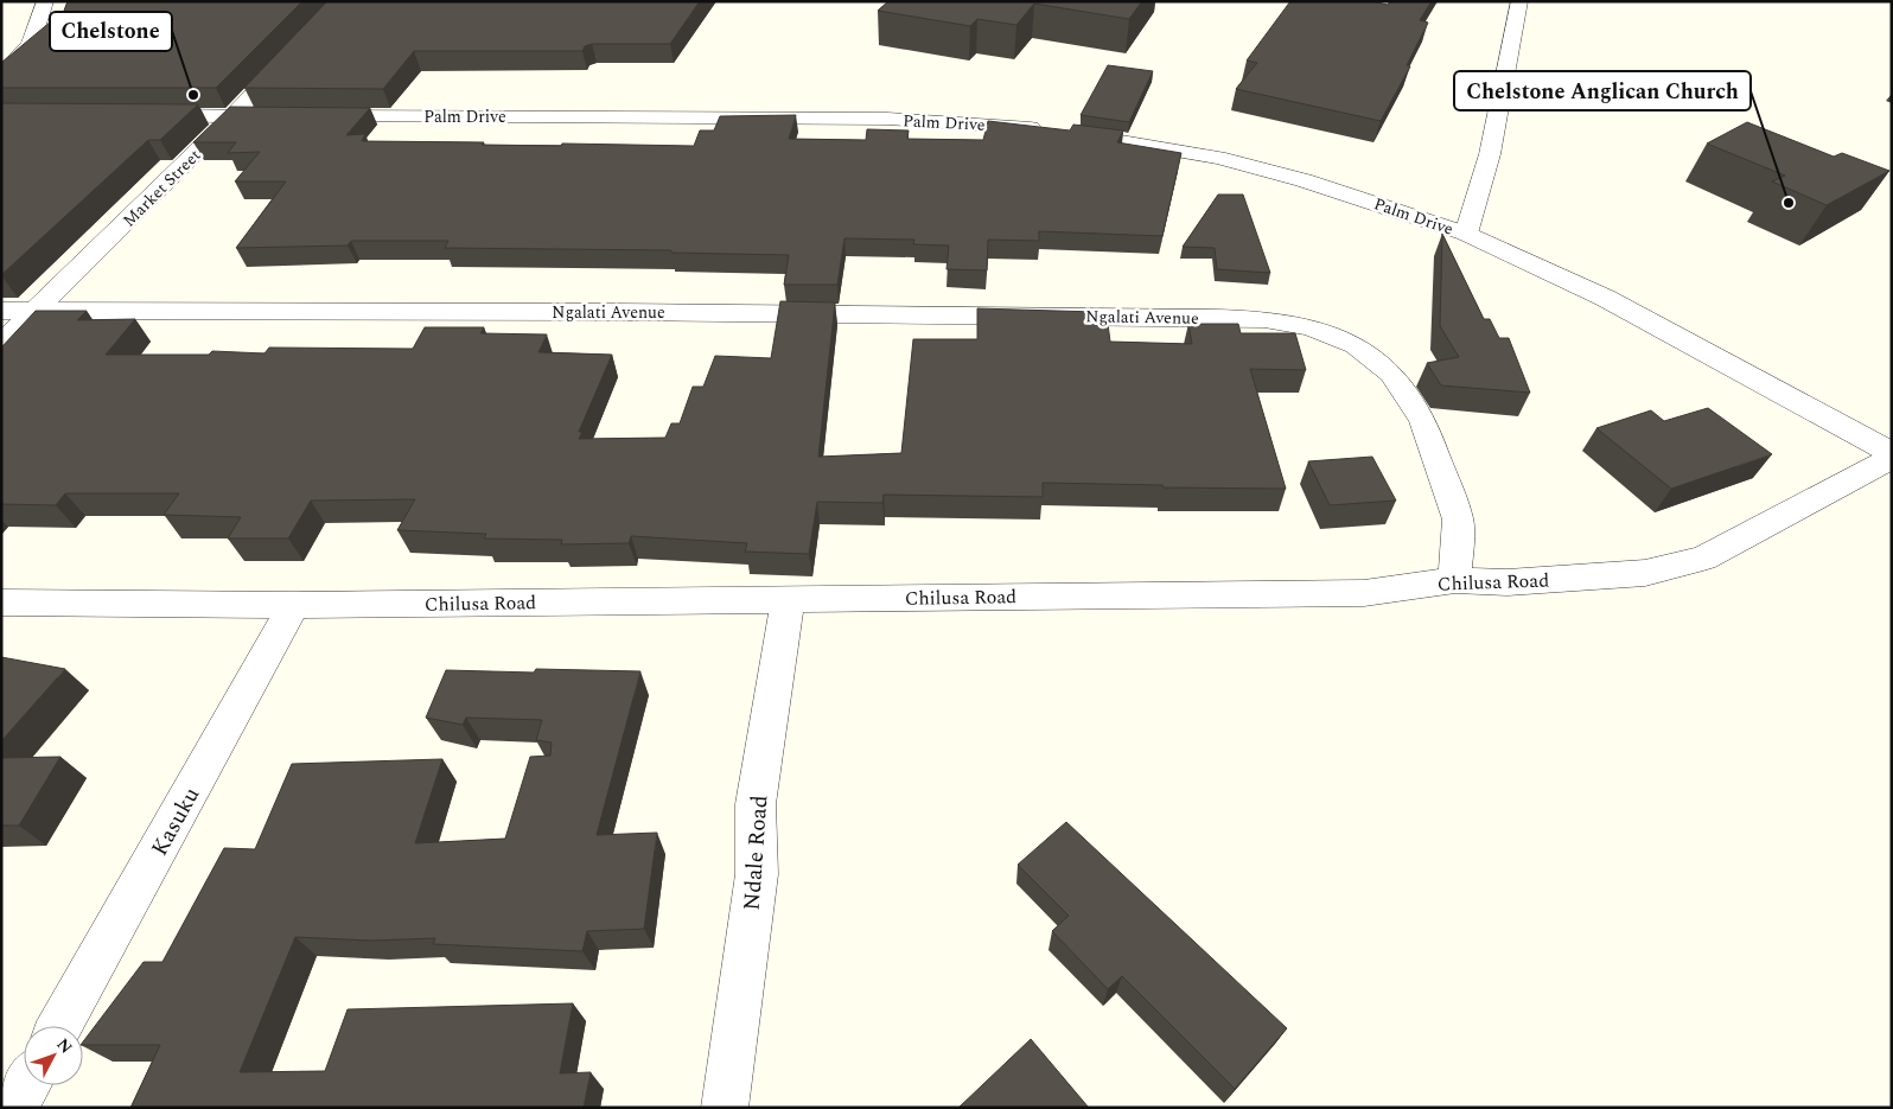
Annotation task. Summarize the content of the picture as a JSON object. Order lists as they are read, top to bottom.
{
  "streets": {
    "street": [
      "Palm Drive",
      "Market Street",
      "Ngalati Avenue",
      "Chilusa Road",
      "Kasuku",
      "Ndale Road"
    ]
  },
  "crossings": [
    ["Palm Drive", "Market Street"],
    ["Market Street", "Ngalati Avenue"],
    ["Ngalati Avenue", "Chilusa Road"],
    ["Chilusa Road", "Kasuku"],
    ["Chilusa Road", "Ndale Road"]
  ],
  "places": ["Chelstone", "Chelstone Anglican Church"],
  "north": "top right"
}
